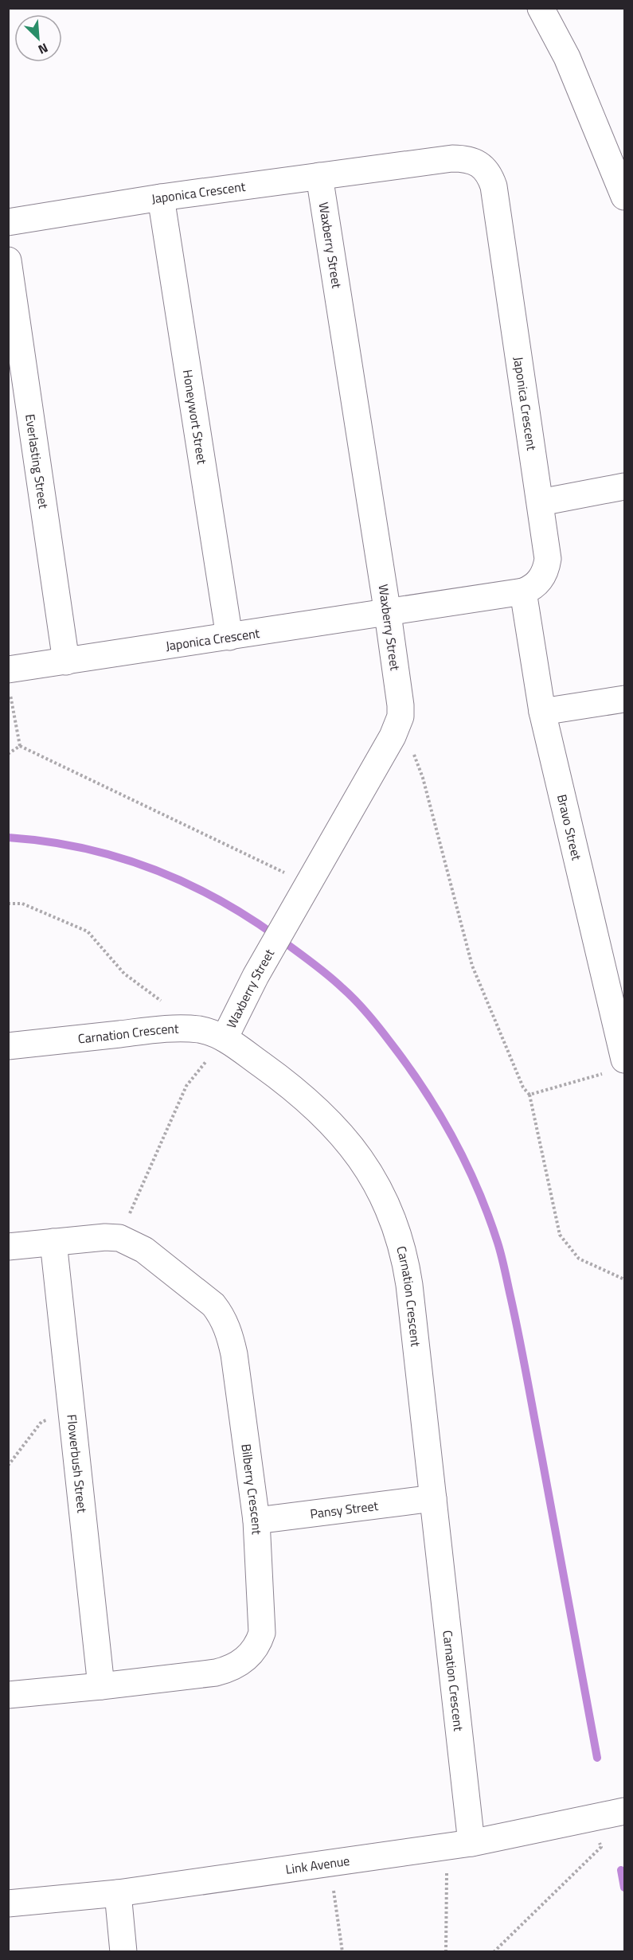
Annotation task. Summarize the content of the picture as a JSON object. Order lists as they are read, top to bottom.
{
  "streets": {
    "street": [
      "Japonica Crescent",
      "Waxberry Street",
      "Honeywort Street",
      "Everlasting Street",
      "Bravo Street",
      "Carnation Crescent",
      "Flowerbush Street",
      "Bilberry Crescent",
      "Pansy Street",
      "Link Avenue"
    ]
  },
  "crossings": [
    ["Japonica Crescent", "Waxberry Street"],
    ["Japonica Crescent", "Honeywort Street"],
    ["Japonica Crescent", "Everlasting Street"],
    ["Japonica Crescent", "Bravo Street"],
    ["Waxberry Street", "Carnation Crescent"],
    ["Carnation Crescent", "Pansy Street"],
    ["Carnation Crescent", "Link Avenue"],
    ["Flowerbush Street", "Bilberry Crescent"],
    ["Bilberry Crescent", "Pansy Street"]
  ],
  "north": "bottom right"
}
